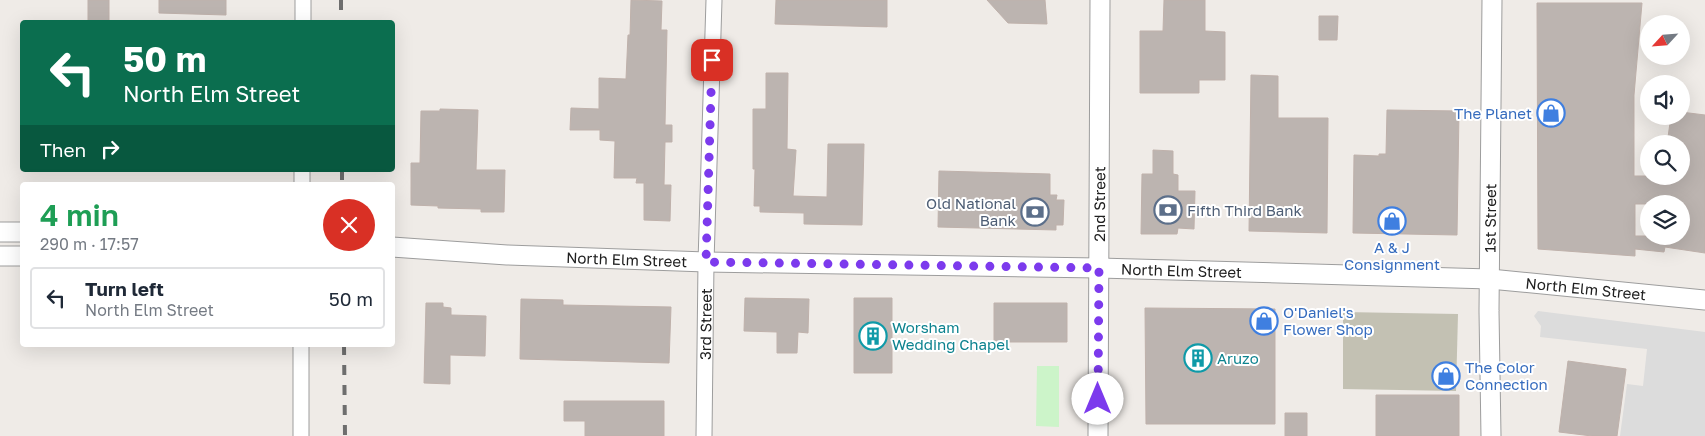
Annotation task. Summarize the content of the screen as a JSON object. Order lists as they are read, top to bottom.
{
  "streets": {
    "street": [
      "2nd Street",
      "1st Street",
      "North Elm Street",
      "3rd Street"
    ]
  },
  "crossings": [
    ["2nd Street", "North Elm Street"],
    ["1st Street", "North Elm Street"],
    ["North Elm Street", "3rd Street"]
  ],
  "places": {
    "shop": [
      "The Planet",
      "A & J Consignment",
      "O'Daniel's Flower Shop",
      "The Color Connection"
    ],
    "bank": ["Fifth Third Bank", "Old National Bank"],
    "building": ["Worsham Wedding Chapel", "Aruzo"]
  },
  "north": "bottom left",
  "page": {
    "turn": ["50 m", "North Elm Street"],
    "then": "Then",
    "heading": ["4 min", "290 m · 17:57"],
    "list": [
      {
        "name": "Turn left",
        "note": "North Elm Street",
        "value": "50 m"
      }
    ]
  }
}
